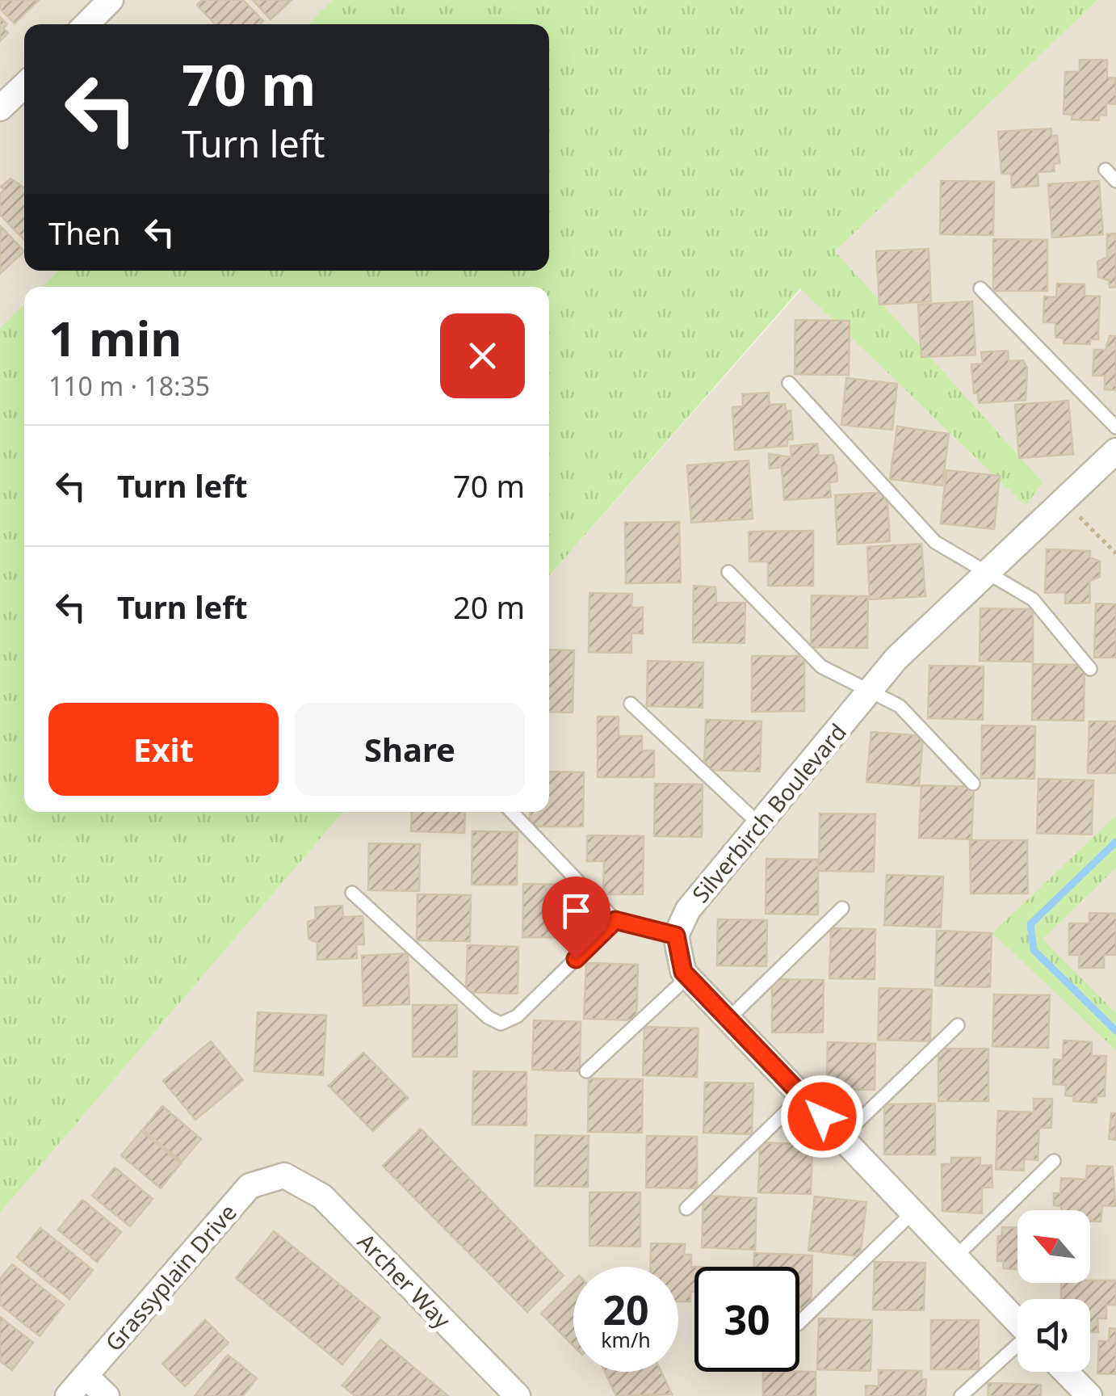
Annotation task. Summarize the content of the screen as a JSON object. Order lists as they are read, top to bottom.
{
  "streets": {
    "street": ["Silverbirch Boulevard", "Grassyplain Drive", "Archer Way"]
  },
  "crossings": [
    ["Grassyplain Drive", "Archer Way"]
  ],
  "north": "top left",
  "page": {
    "turn": ["70 m", "Turn left"],
    "then": "Then",
    "heading": ["1 min", "110 m · 18:35"],
    "list": [
      {
        "name": "Turn left",
        "value": "70 m"
      },
      {
        "name": "Turn left",
        "value": "20 m"
      }
    ],
    "buttons": ["Exit", "Share"],
    "speed": "20 km/h",
    "limit": "30"
  }
}
